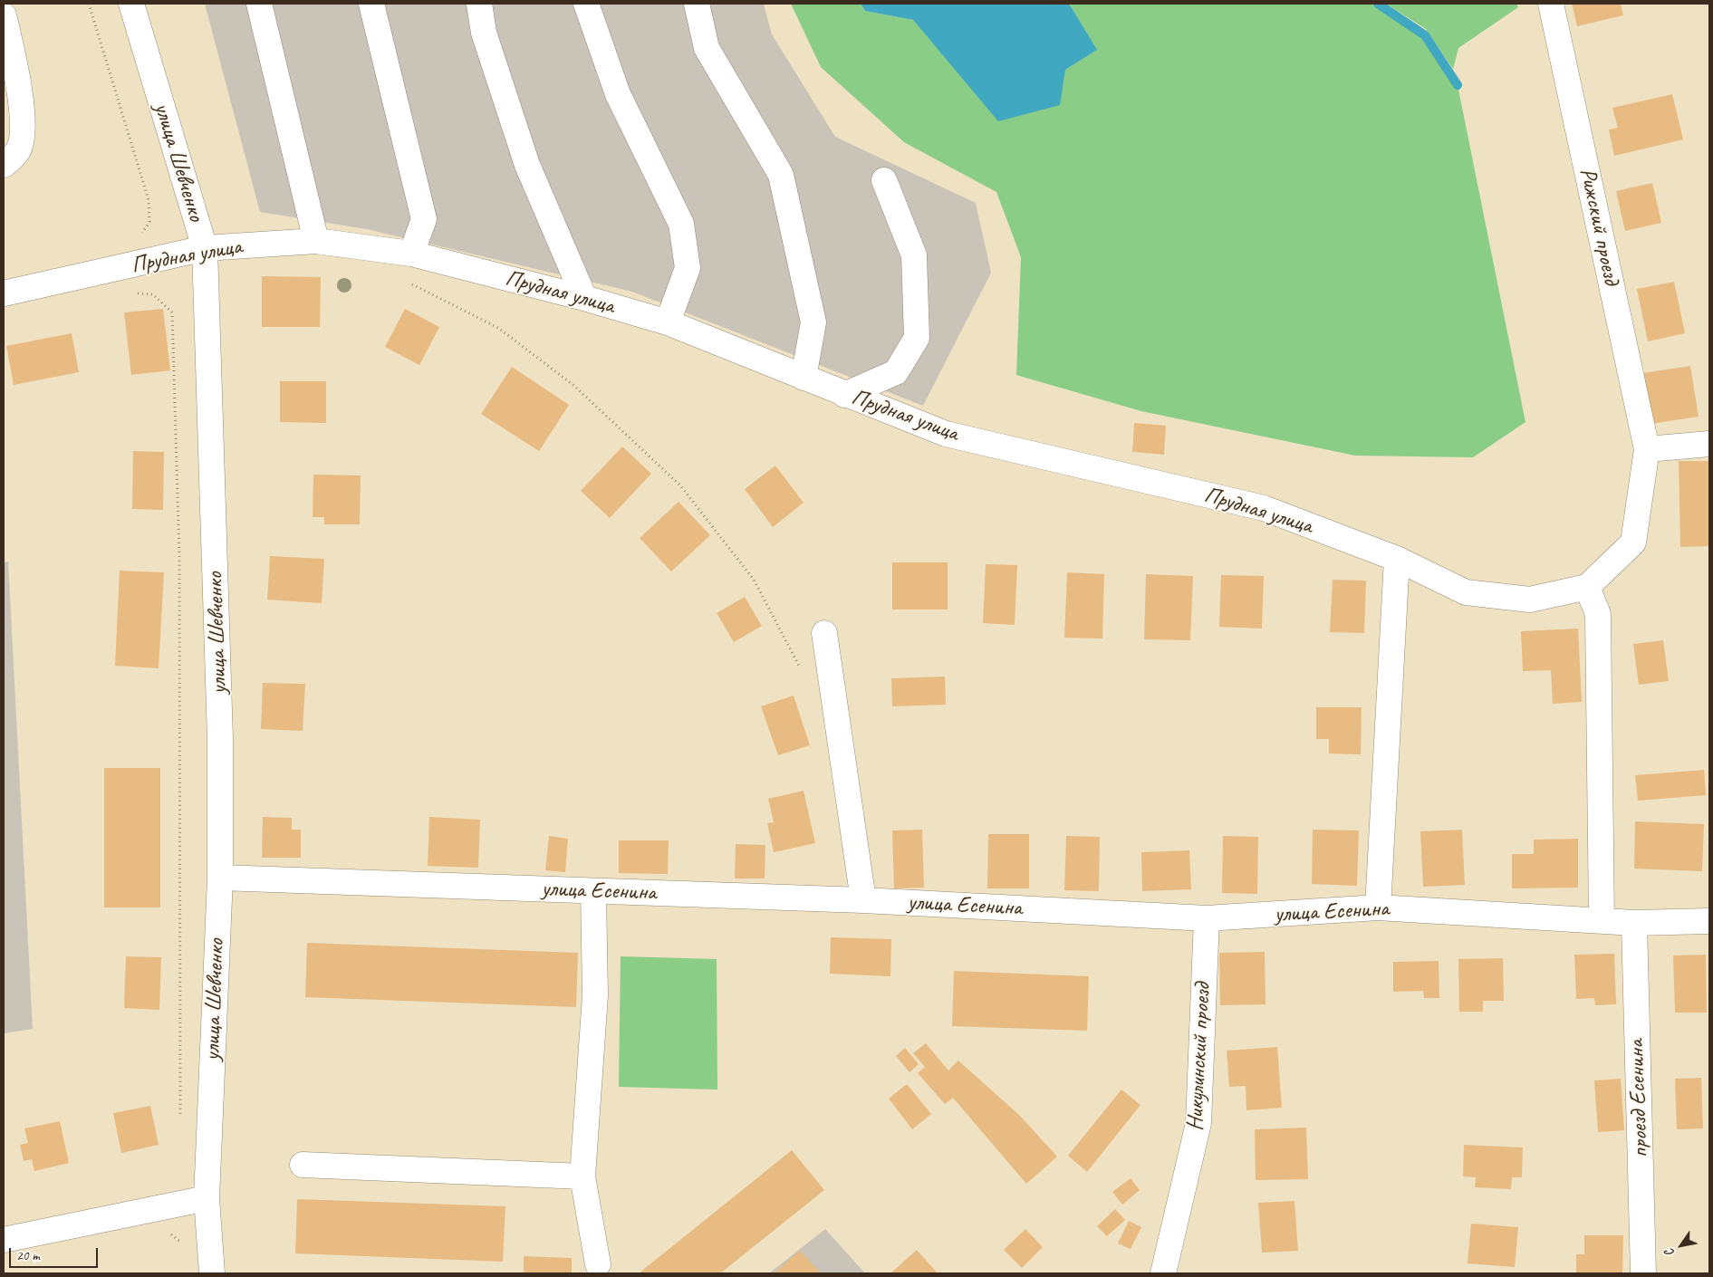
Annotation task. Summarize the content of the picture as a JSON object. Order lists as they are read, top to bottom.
{
  "streets": {
    "street": [
      "улица Шевченко",
      "Рижский проезд",
      "Прудная улица",
      "улица Есенина",
      "Никулинский проезд",
      "проезд Есенина"
    ]
  },
  "crossings": [
    ["улица Шевченко", "Прудная улица"],
    ["улица Шевченко", "улица Есенина"],
    ["улица Есенина", "Никулинский проезд"],
    ["улица Есенина", "проезд Есенина"]
  ],
  "scale_bar": "20 m",
  "north": "bottom left"
}
